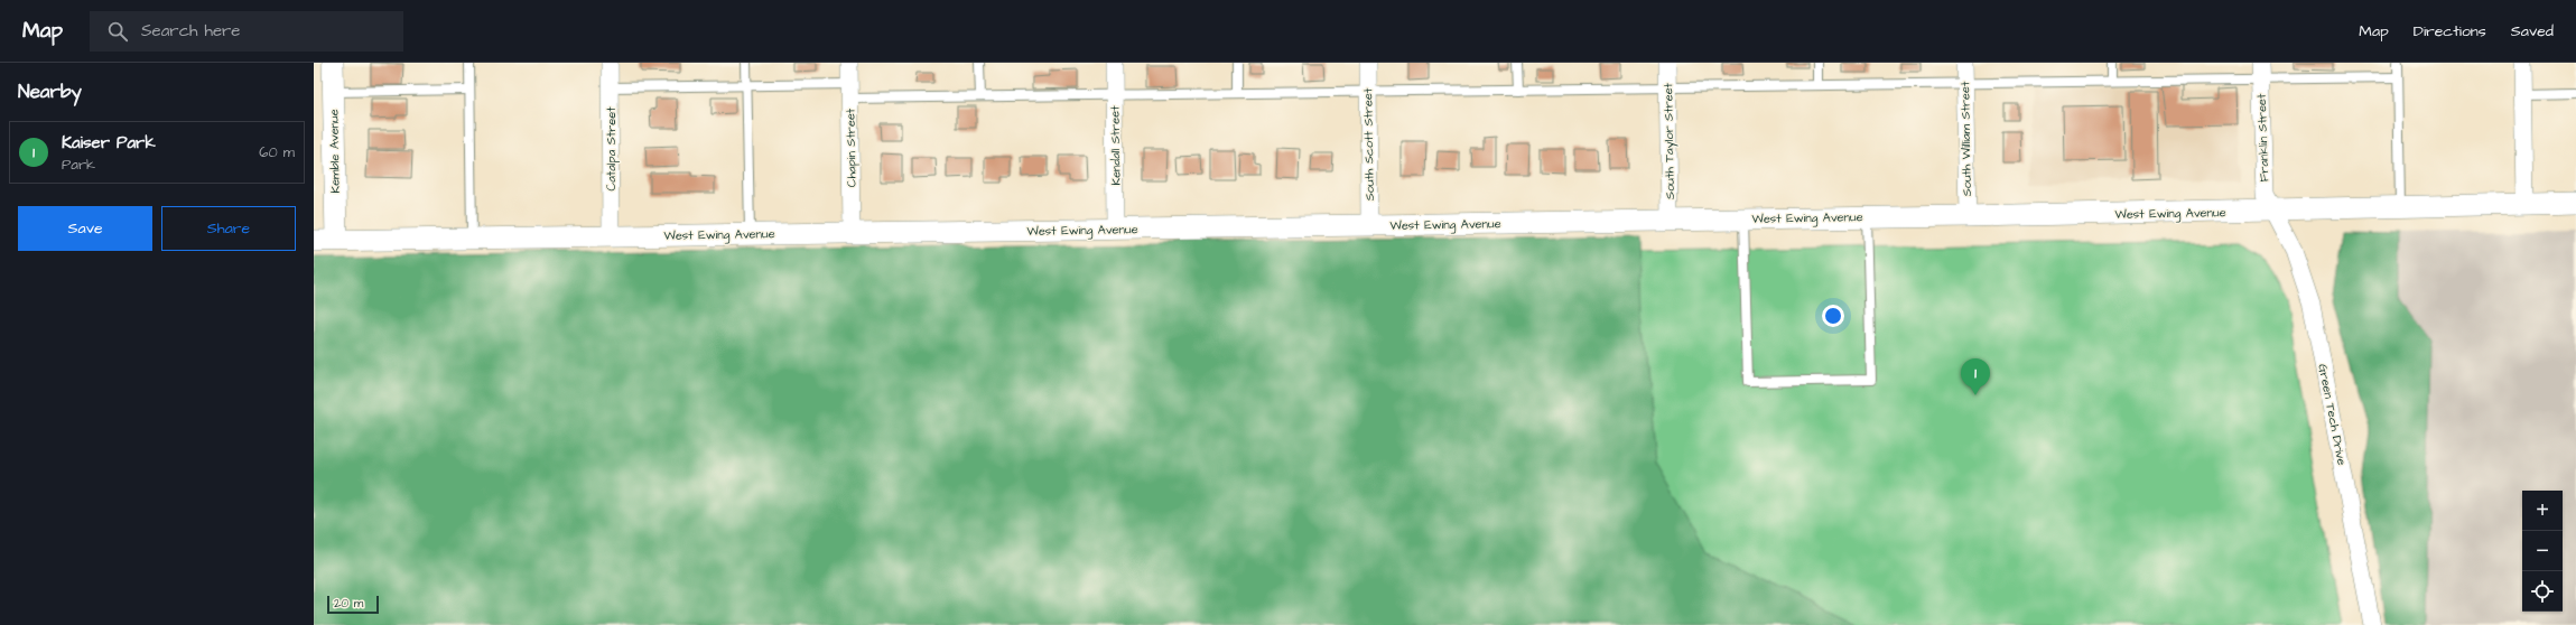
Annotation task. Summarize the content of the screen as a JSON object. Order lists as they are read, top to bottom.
{
  "streets": {
    "street": [
      "Franklin Street",
      "South William Street",
      "South Taylor Street",
      "South Scott Street",
      "Kendall Street",
      "Chapin Street",
      "Catalpa Street",
      "Kemble Avenue",
      "West Ewing Avenue",
      "Green Tech Drive"
    ]
  },
  "crossings": [
    ["Franklin Street", "West Ewing Avenue"],
    ["Franklin Street", "Green Tech Drive"],
    ["South William Street", "West Ewing Avenue"],
    ["South Taylor Street", "West Ewing Avenue"],
    ["South Scott Street", "West Ewing Avenue"],
    ["Kendall Street", "West Ewing Avenue"],
    ["Chapin Street", "West Ewing Avenue"],
    ["Catalpa Street", "West Ewing Avenue"],
    ["Kemble Avenue", "West Ewing Avenue"],
    ["West Ewing Avenue", "Green Tech Drive"]
  ],
  "scale_bar": "20 m",
  "page": {
    "header": "Map",
    "search": "Search here",
    "nav": ["Map", "Directions", "Saved"],
    "heading": "Nearby",
    "list": [
      {
        "mark": "1",
        "name": "Kaiser Park",
        "note": "Park",
        "value": "60 m"
      }
    ],
    "buttons": ["Save", "Share"],
    "pins": "1",
    "map_buttons": ["+", "−"],
    "scale": "20 m"
  }
}
